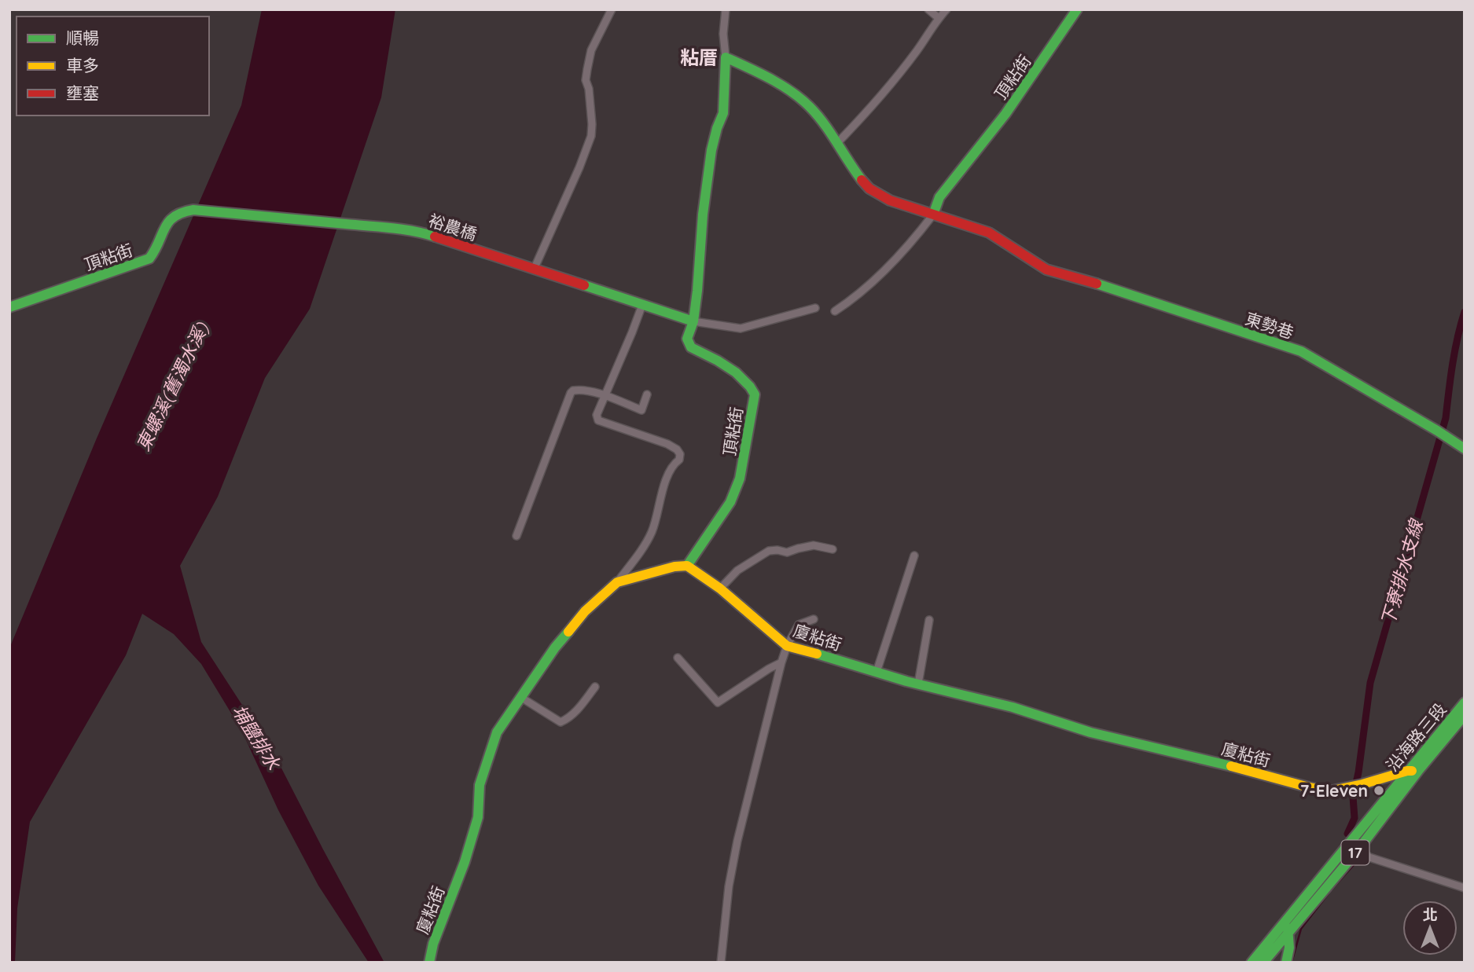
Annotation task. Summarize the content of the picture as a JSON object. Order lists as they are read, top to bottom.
{
  "streets": {
    "street": [
      "頂粘街",
      "裕農橋",
      "東勢巷",
      "廈粘街",
      "沿海路三段",
      "17"
    ]
  },
  "crossings": [
    ["頂粘街", "裕農橋"],
    ["頂粘街", "東勢巷"],
    ["頂粘街", "廈粘街"],
    ["廈粘街", "沿海路三段"],
    ["沿海路三段", "17"]
  ],
  "districts": ["粘厝"],
  "water": ["東螺溪(舊濁水溪)", "下寮排水支線", "埔鹽排水"],
  "places": ["7-Eleven"],
  "legend": ["順暢", "車多", "壅塞"],
  "north": "top"
}
